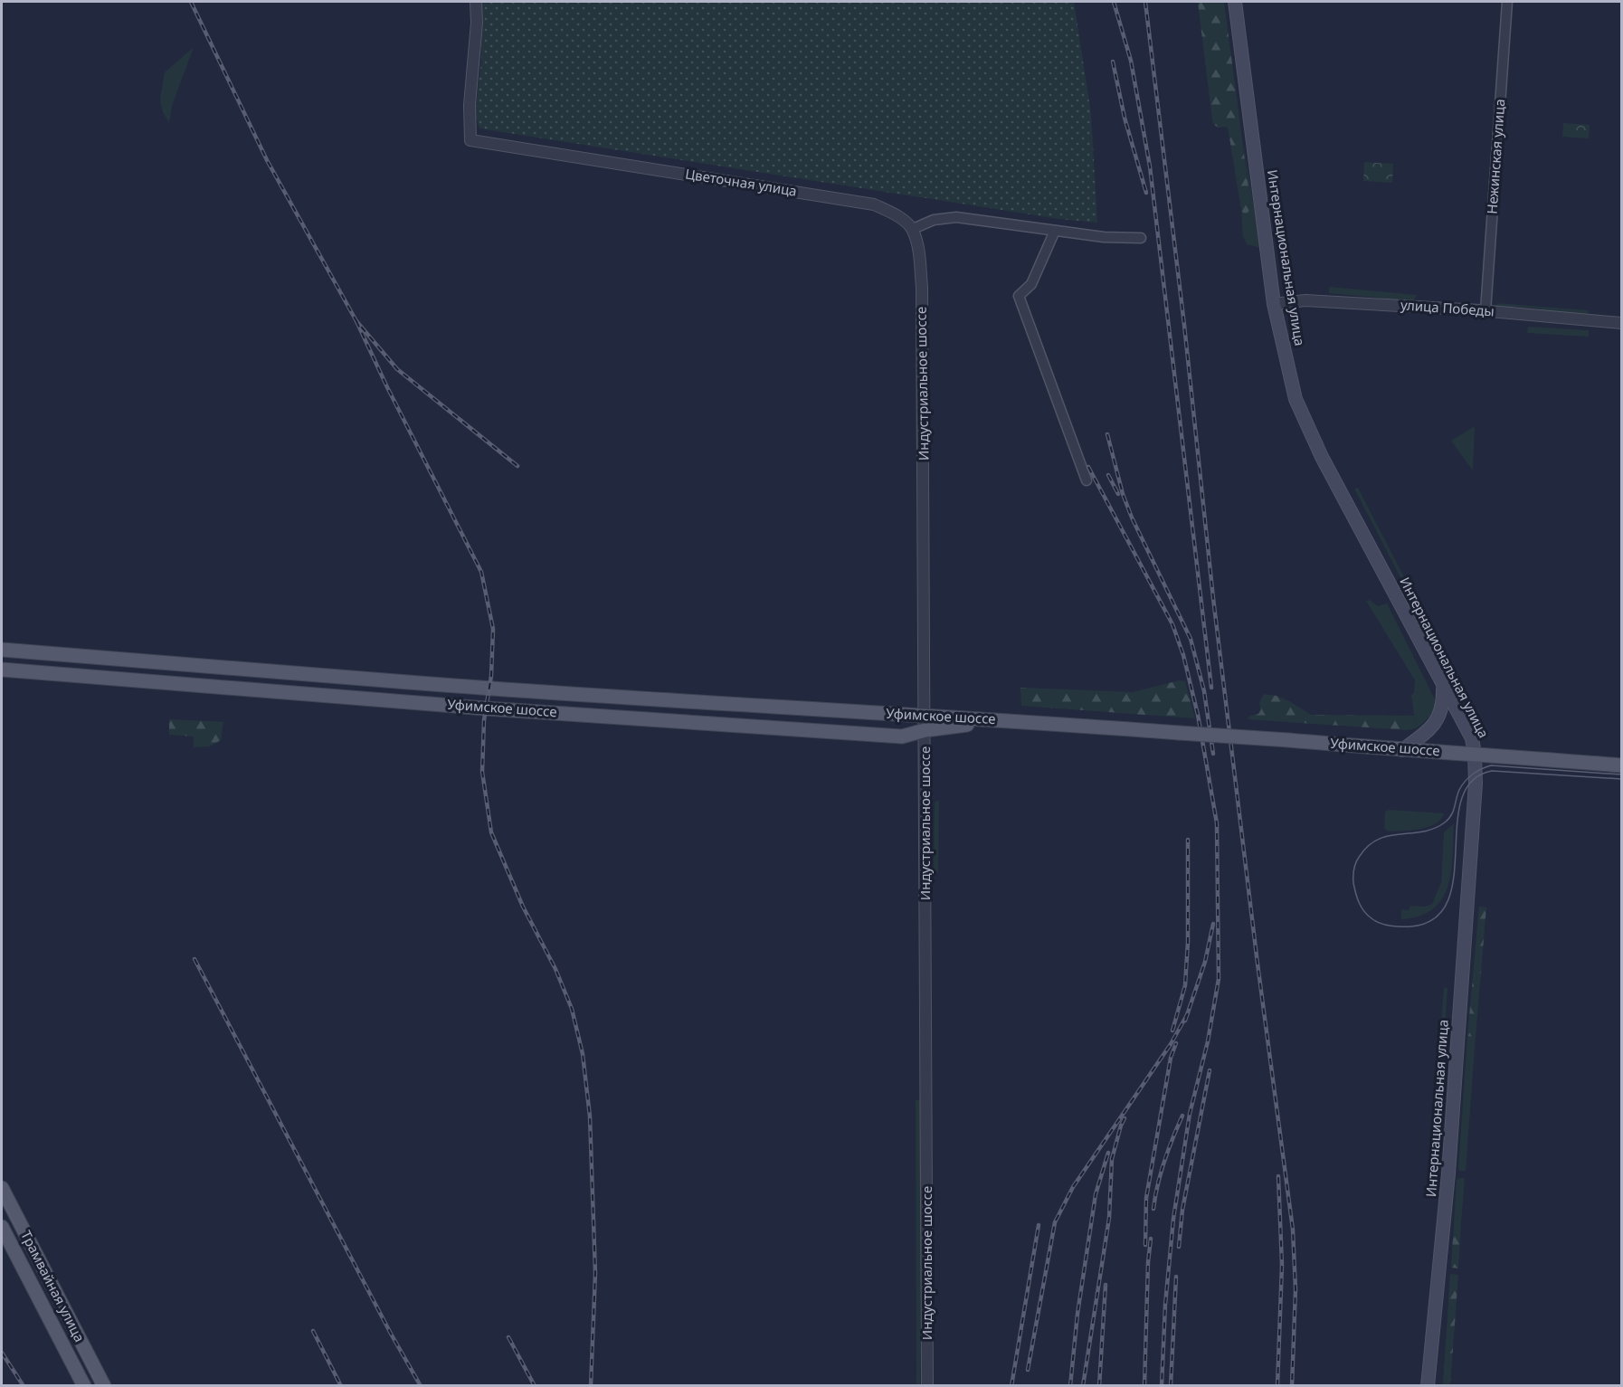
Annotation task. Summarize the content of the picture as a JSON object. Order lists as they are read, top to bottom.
{
  "streets": {
    "main road": ["Интернациональная улица", "Уфимское шоссе", "Трамвайная улица"],
    "street": [
      "Нежинская улица",
      "Цветочная улица",
      "улица Победы",
      "Индустриальное шоссе"
    ]
  },
  "crossings": [
    ["Нежинская улица", "улица Победы"],
    ["Цветочная улица", "Индустриальное шоссе"],
    ["Интернациональная улица", "улица Победы"],
    ["Интернациональная улица", "Уфимское шоссе"],
    ["Индустриальное шоссе", "Уфимское шоссе"]
  ]
}
